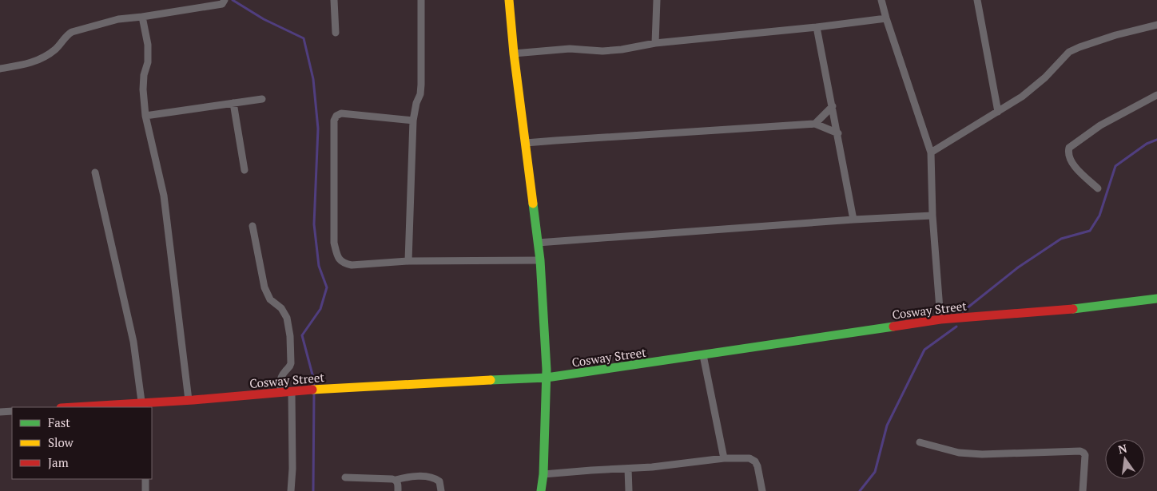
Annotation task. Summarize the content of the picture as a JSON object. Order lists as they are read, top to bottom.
{
  "streets": {
    "street": ["Cosway Street"]
  },
  "legend": ["Fast", "Slow", "Jam"],
  "north": "top"
}
